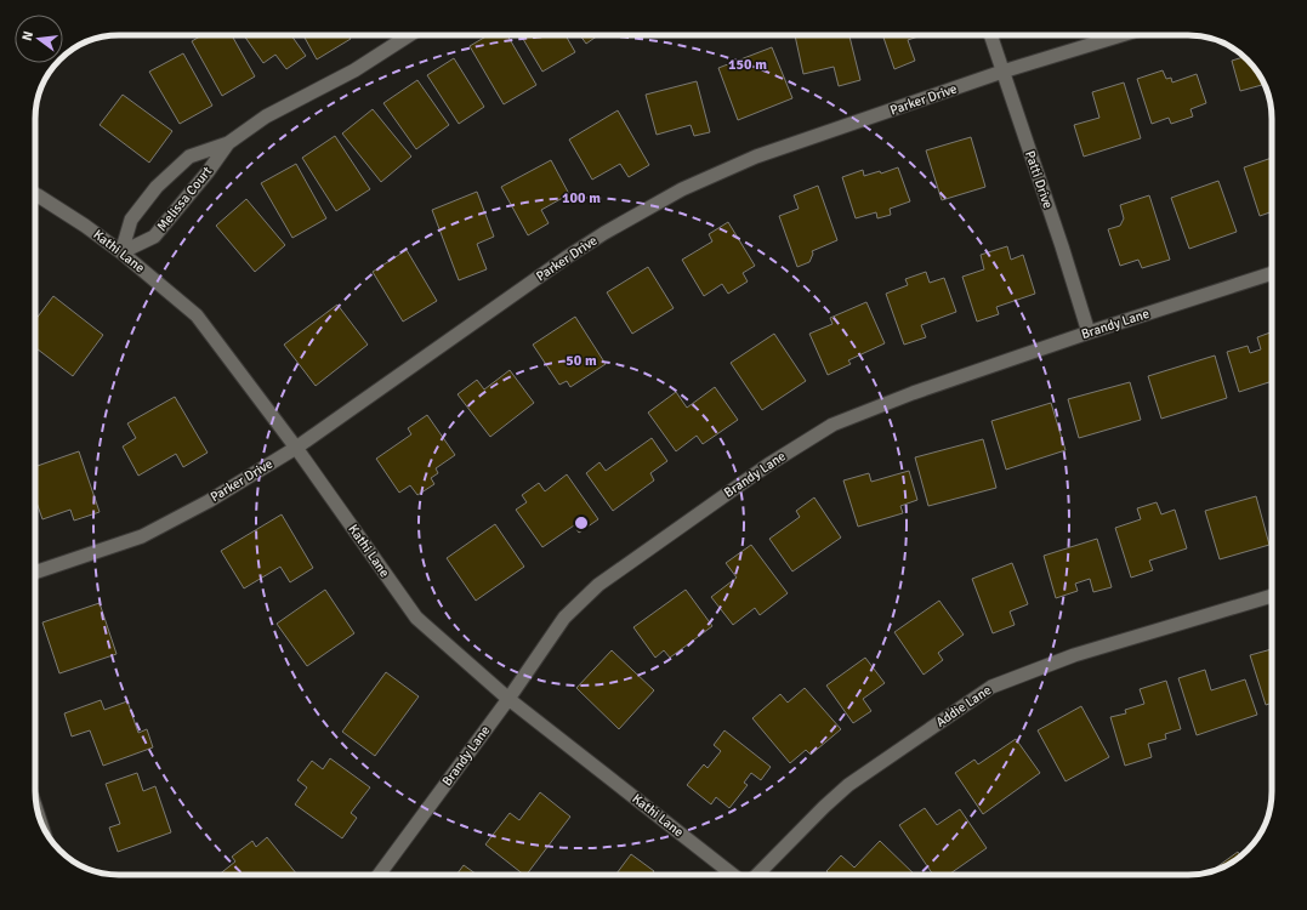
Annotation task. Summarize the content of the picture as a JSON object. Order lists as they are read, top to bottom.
{
  "streets": {
    "street": [
      "Parker Drive",
      "Patti Drive",
      "Melissa Court",
      "Kathi Lane",
      "Brandy Lane",
      "Addie Lane"
    ]
  },
  "crossings": [
    ["Parker Drive", "Patti Drive"],
    ["Parker Drive", "Kathi Lane"],
    ["Patti Drive", "Brandy Lane"],
    ["Melissa Court", "Kathi Lane"],
    ["Kathi Lane", "Brandy Lane"]
  ],
  "north": "left",
  "rings": ["150 m", "100 m", "50 m"]
}
